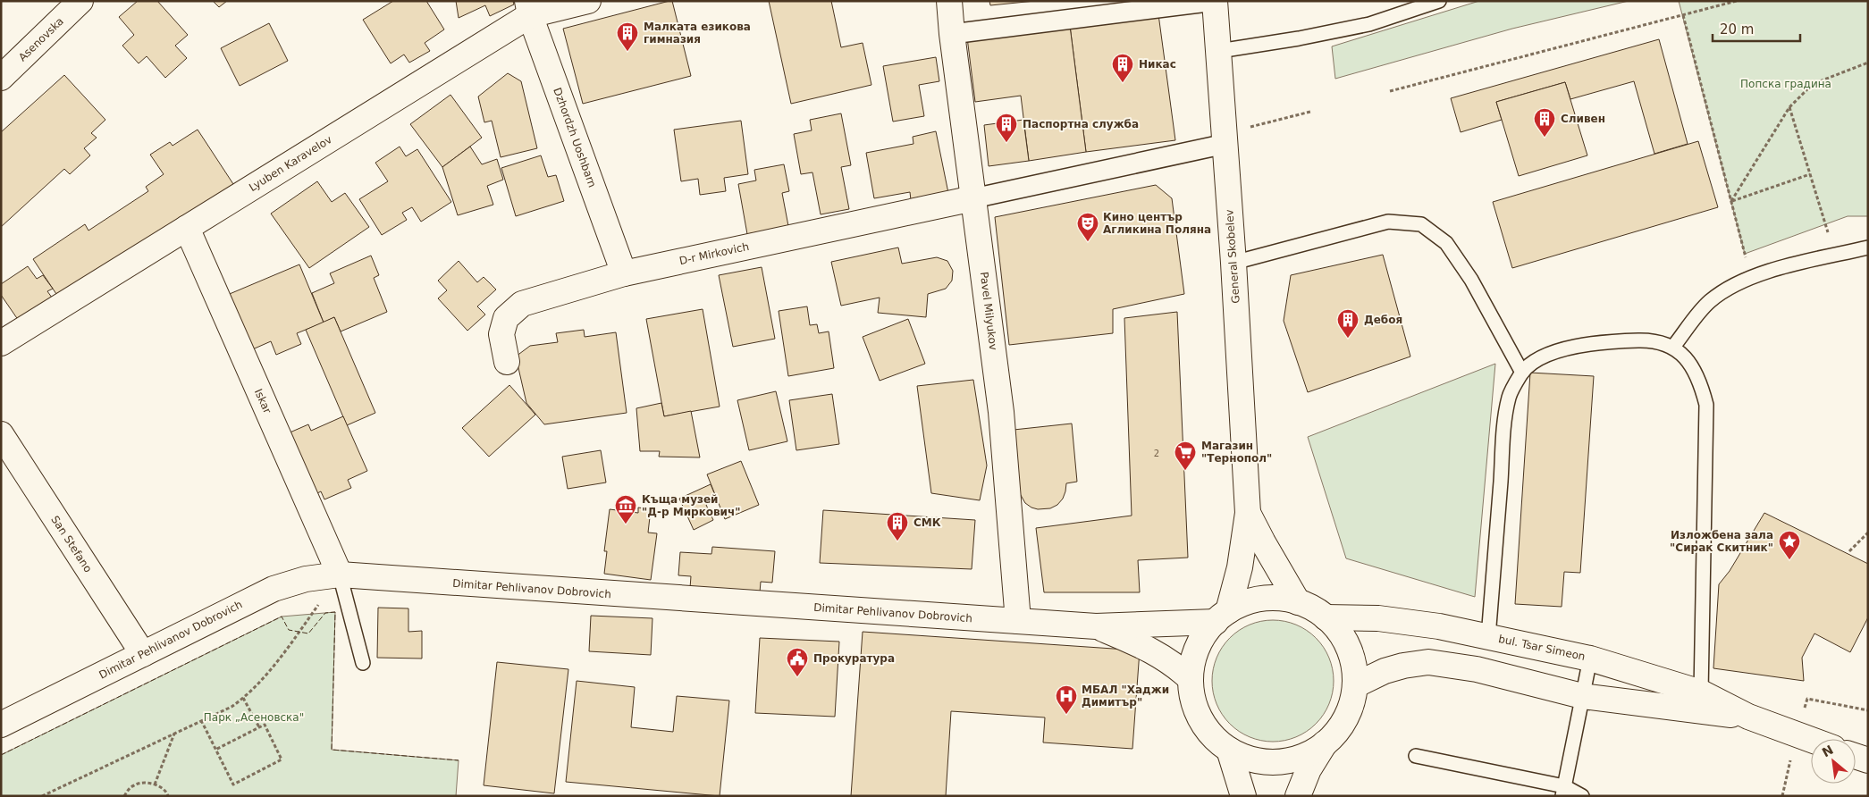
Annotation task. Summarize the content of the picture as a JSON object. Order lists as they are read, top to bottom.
{
  "streets": {
    "street": [
      "Asenovska",
      "Dzhordzh Uoshbarn",
      "Lyuben Karavelov",
      "D-r Mirkovich",
      "General Skobelev",
      "Pavel Milyukov",
      "Iskar",
      "San Stefano",
      "Dimitar Pehlivanov Dobrovich",
      "bul. Tsar Simeon"
    ]
  },
  "crossings": [
    ["Dzhordzh Uoshbarn", "Lyuben Karavelov"],
    ["Dzhordzh Uoshbarn", "D-r Mirkovich"],
    ["Lyuben Karavelov", "Iskar"],
    ["D-r Mirkovich", "Pavel Milyukov"],
    ["General Skobelev", "Dimitar Pehlivanov Dobrovich"],
    ["Pavel Milyukov", "Dimitar Pehlivanov Dobrovich"],
    ["Iskar", "Dimitar Pehlivanov Dobrovich"],
    ["San Stefano", "Dimitar Pehlivanov Dobrovich"]
  ],
  "parks": ["Попска градина", "Парк „Асеновска\""],
  "places": {
    "building": [
      "Малката езикова гимназия",
      "Никас",
      "Сливен",
      "Паспортна служба",
      "Дебоя",
      "СМК"
    ],
    "theatre": ["Кино център Агликина Поляна"],
    "supermarket": ["Магазин \"Тернопол\""],
    "museum": ["Къща музей \"Д-р Миркович\""],
    "place": ["Изложбена зала \"Сирак Скитник\""],
    "public building": ["Прокуратура"],
    "hospital": ["МБАЛ \"Хаджи Димитър\""]
  },
  "house_numbers": ["2"],
  "scale_bar": "20 m",
  "north": "top left"
}
